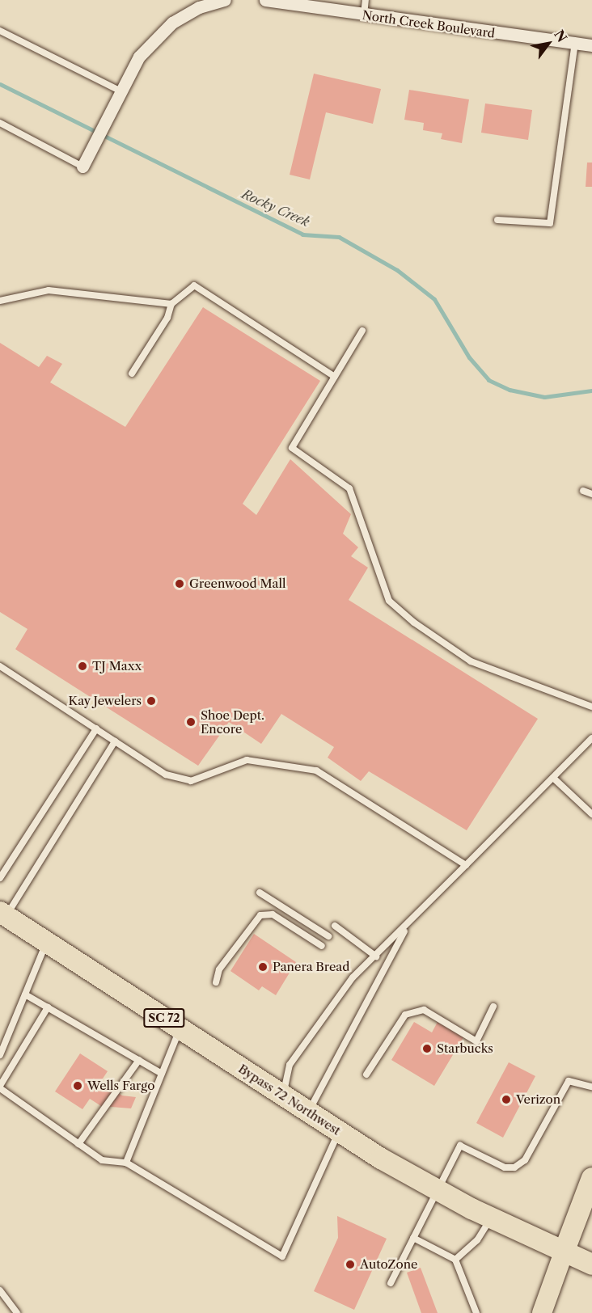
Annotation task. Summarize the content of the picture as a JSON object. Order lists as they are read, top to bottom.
{
  "streets": {
    "highway": ["SC 72", "Bypass 72 Northwest"],
    "street": ["North Creek Boulevard"]
  },
  "water": ["Rocky Creek"],
  "places": [
    "Greenwood Mall",
    "TJ Maxx",
    "Kay Jewelers",
    "Shoe Dept. Encore",
    "Panera Bread",
    "Starbucks",
    "Wells Fargo",
    "Verizon",
    "AutoZone"
  ],
  "north": "top right"
}
